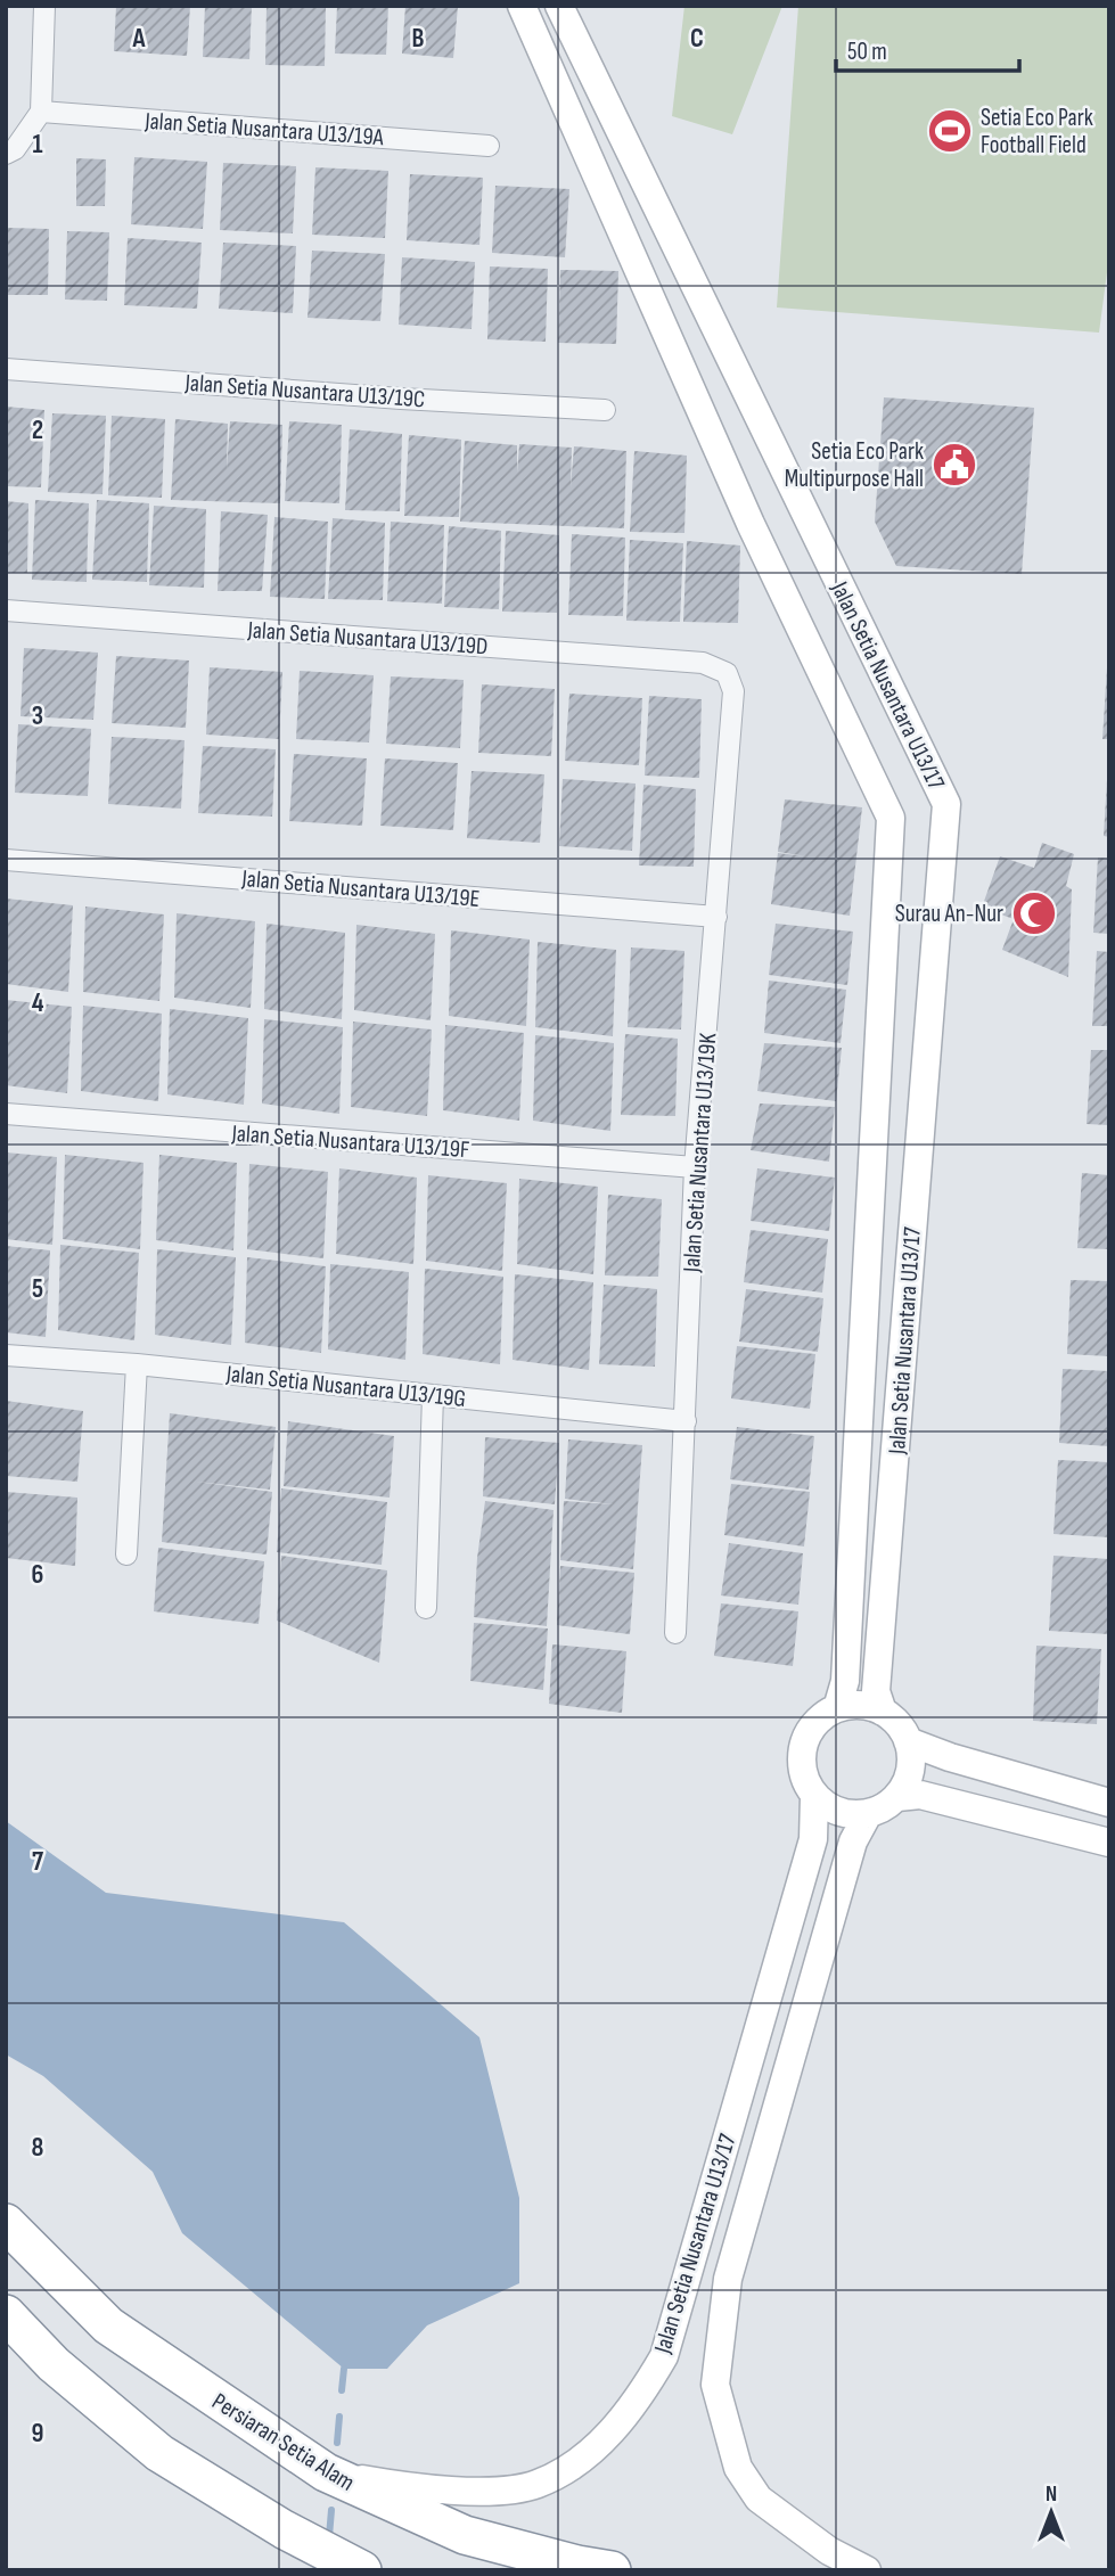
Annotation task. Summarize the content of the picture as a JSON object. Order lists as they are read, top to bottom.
{
  "streets": {
    "highway": ["Persiaran Setia Alam"],
    "main road": ["Jalan Setia Nusantara U13/17"],
    "street": [
      "Jalan Setia Nusantara U13/19A",
      "Jalan Setia Nusantara U13/19C",
      "Jalan Setia Nusantara U13/19D",
      "Jalan Setia Nusantara U13/19E",
      "Jalan Setia Nusantara U13/19F",
      "Jalan Setia Nusantara U13/19K",
      "Jalan Setia Nusantara U13/19G"
    ]
  },
  "crossings": [
    ["Jalan Setia Nusantara U13/19D", "Jalan Setia Nusantara U13/19K"],
    ["Jalan Setia Nusantara U13/17", "Persiaran Setia Alam"],
    ["Jalan Setia Nusantara U13/19E", "Jalan Setia Nusantara U13/19K"],
    ["Jalan Setia Nusantara U13/19F", "Jalan Setia Nusantara U13/19K"],
    ["Jalan Setia Nusantara U13/19K", "Jalan Setia Nusantara U13/19G"]
  ],
  "places": {
    "sports": ["Setia Eco Park Football Field"],
    "public building": ["Setia Eco Park Multipurpose Hall"],
    "mosque": ["Surau An-Nur"]
  },
  "scale_bar": "50 m",
  "north": "top",
  "grid": {
    "columns": ["A", "B", "C"],
    "rows": [
      "1",
      "2",
      "3",
      "4",
      "5",
      "6",
      "7",
      "8",
      "9"
    ]
  }
}
